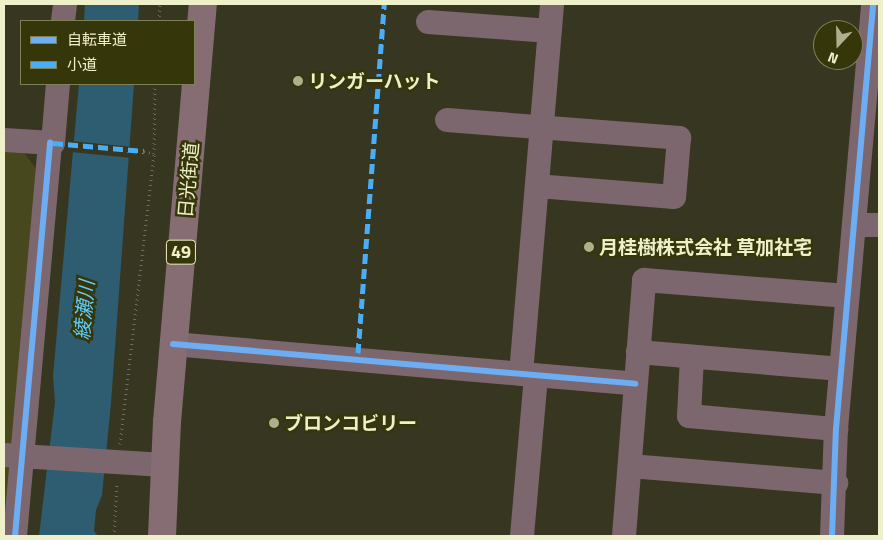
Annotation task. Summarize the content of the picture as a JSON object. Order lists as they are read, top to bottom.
{
  "streets": {
    "main road": ["日光街道", "49"]
  },
  "water": ["綾瀬川"],
  "places": ["リンガーハット", "月桂樹株式会社 草加社宅", "ブロンコビリー"],
  "legend": ["自転車道", "小道"],
  "north": "bottom"
}
